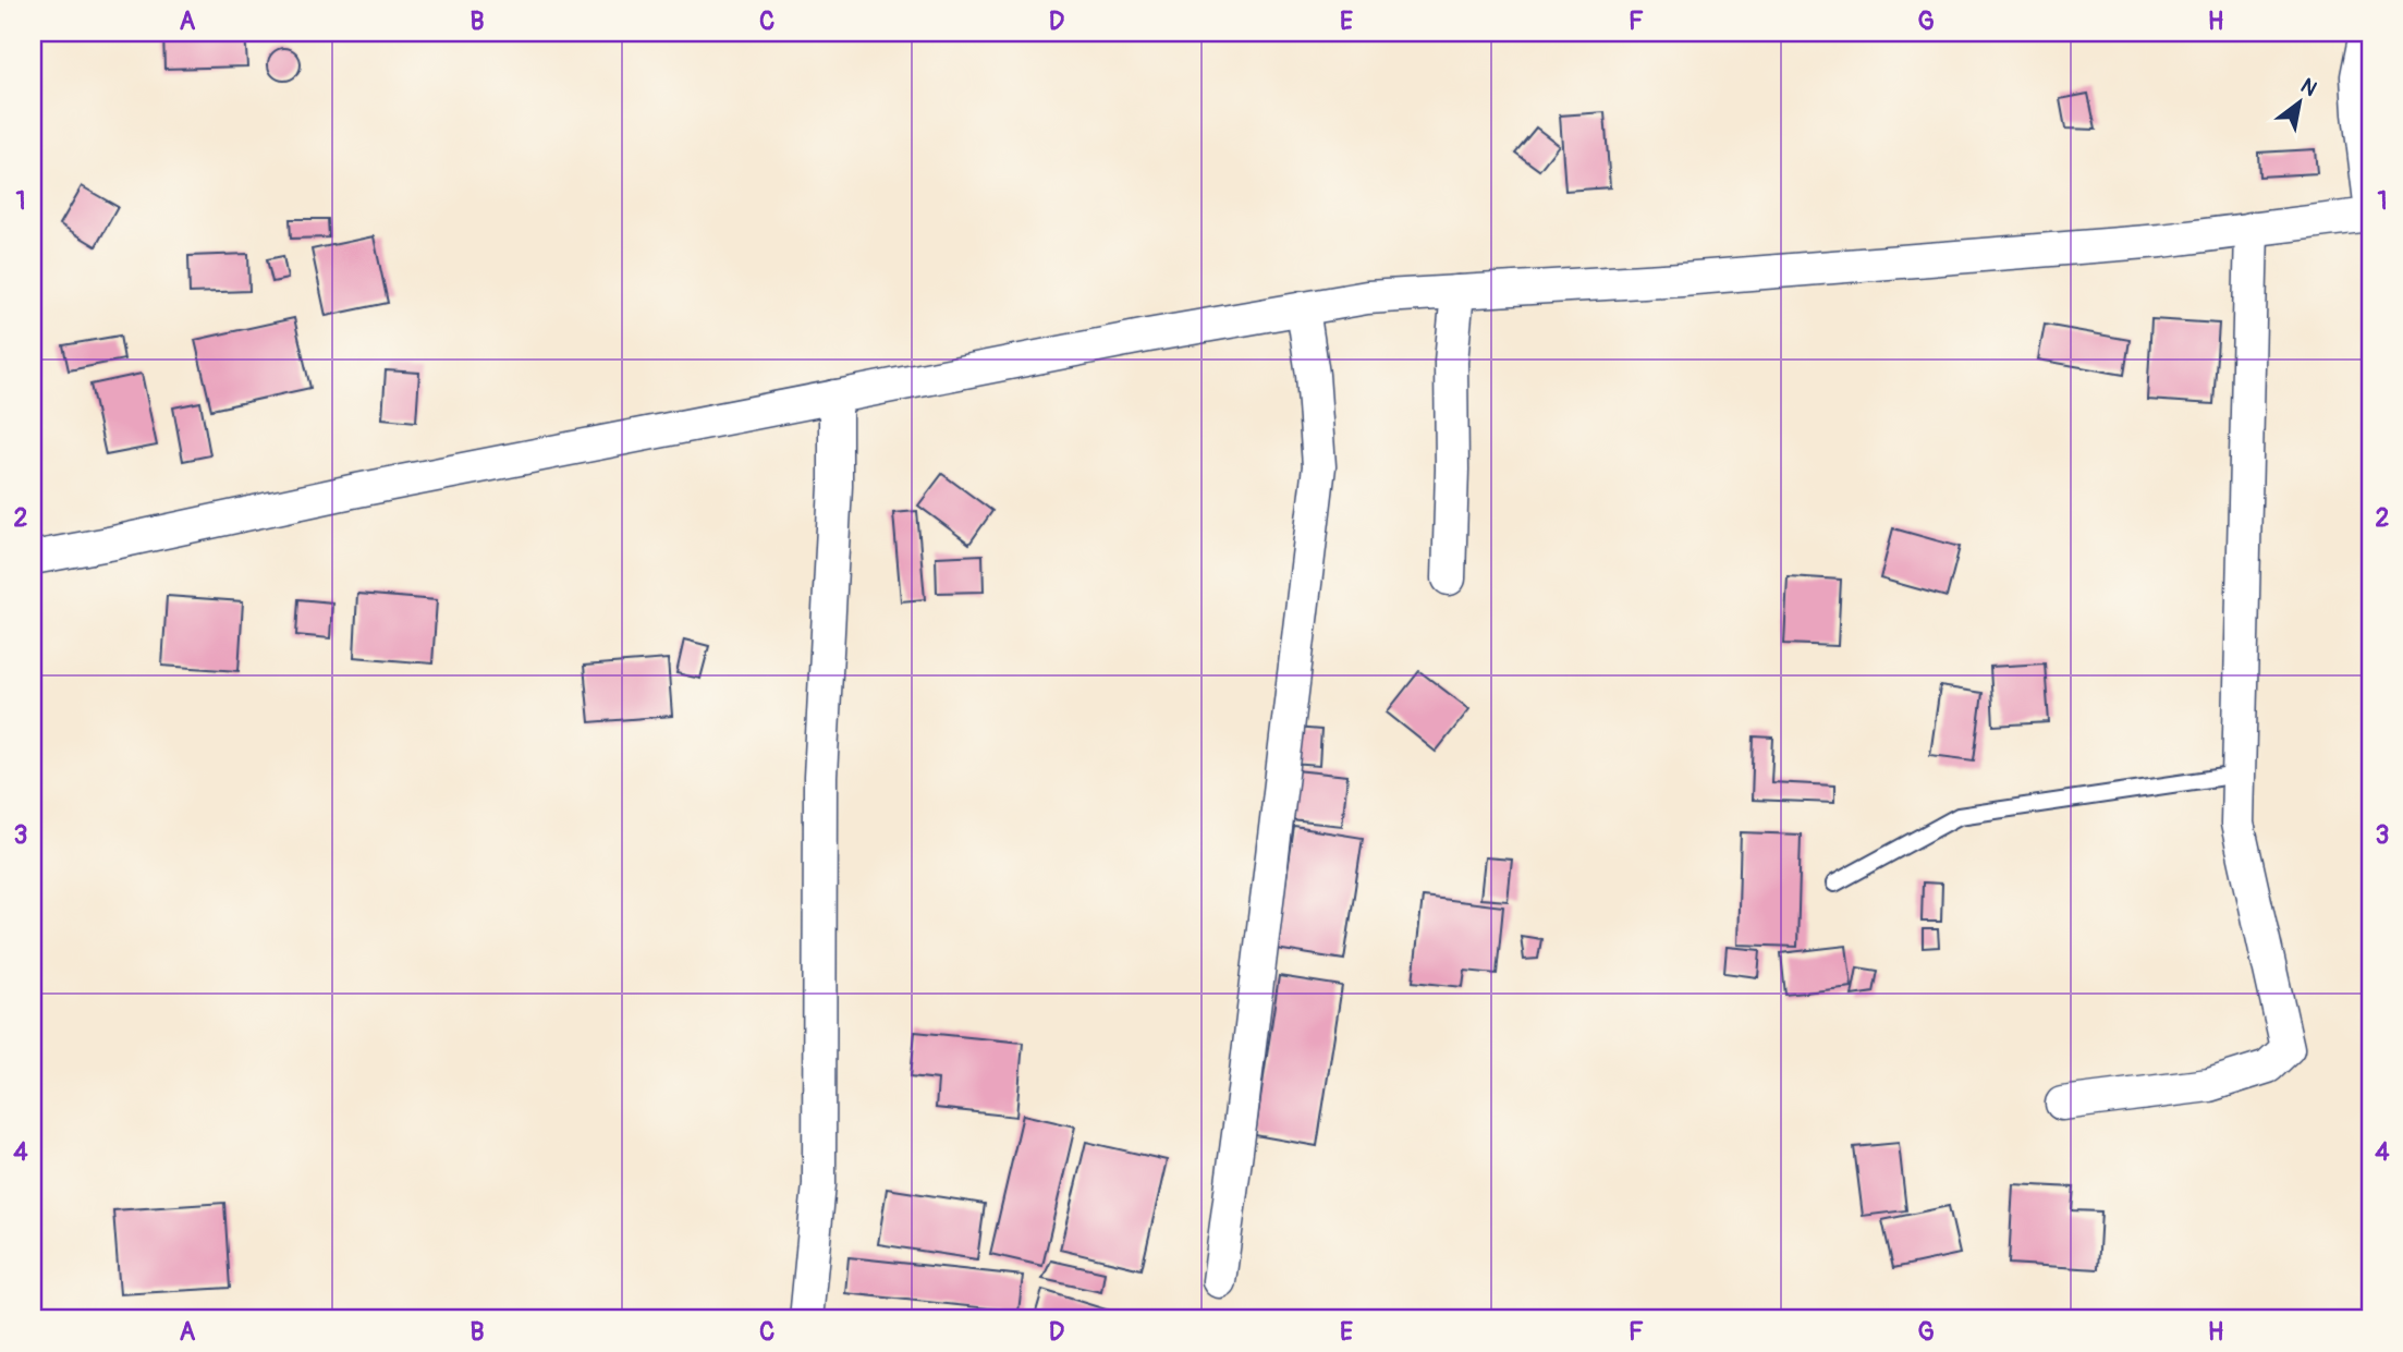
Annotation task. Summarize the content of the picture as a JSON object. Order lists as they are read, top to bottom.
{
  "north": "top right",
  "grid": {
    "columns": [
      "A",
      "B",
      "C",
      "D",
      "E",
      "F",
      "G",
      "H"
    ],
    "rows": [
      "1",
      "2",
      "3",
      "4"
    ]
  }
}
